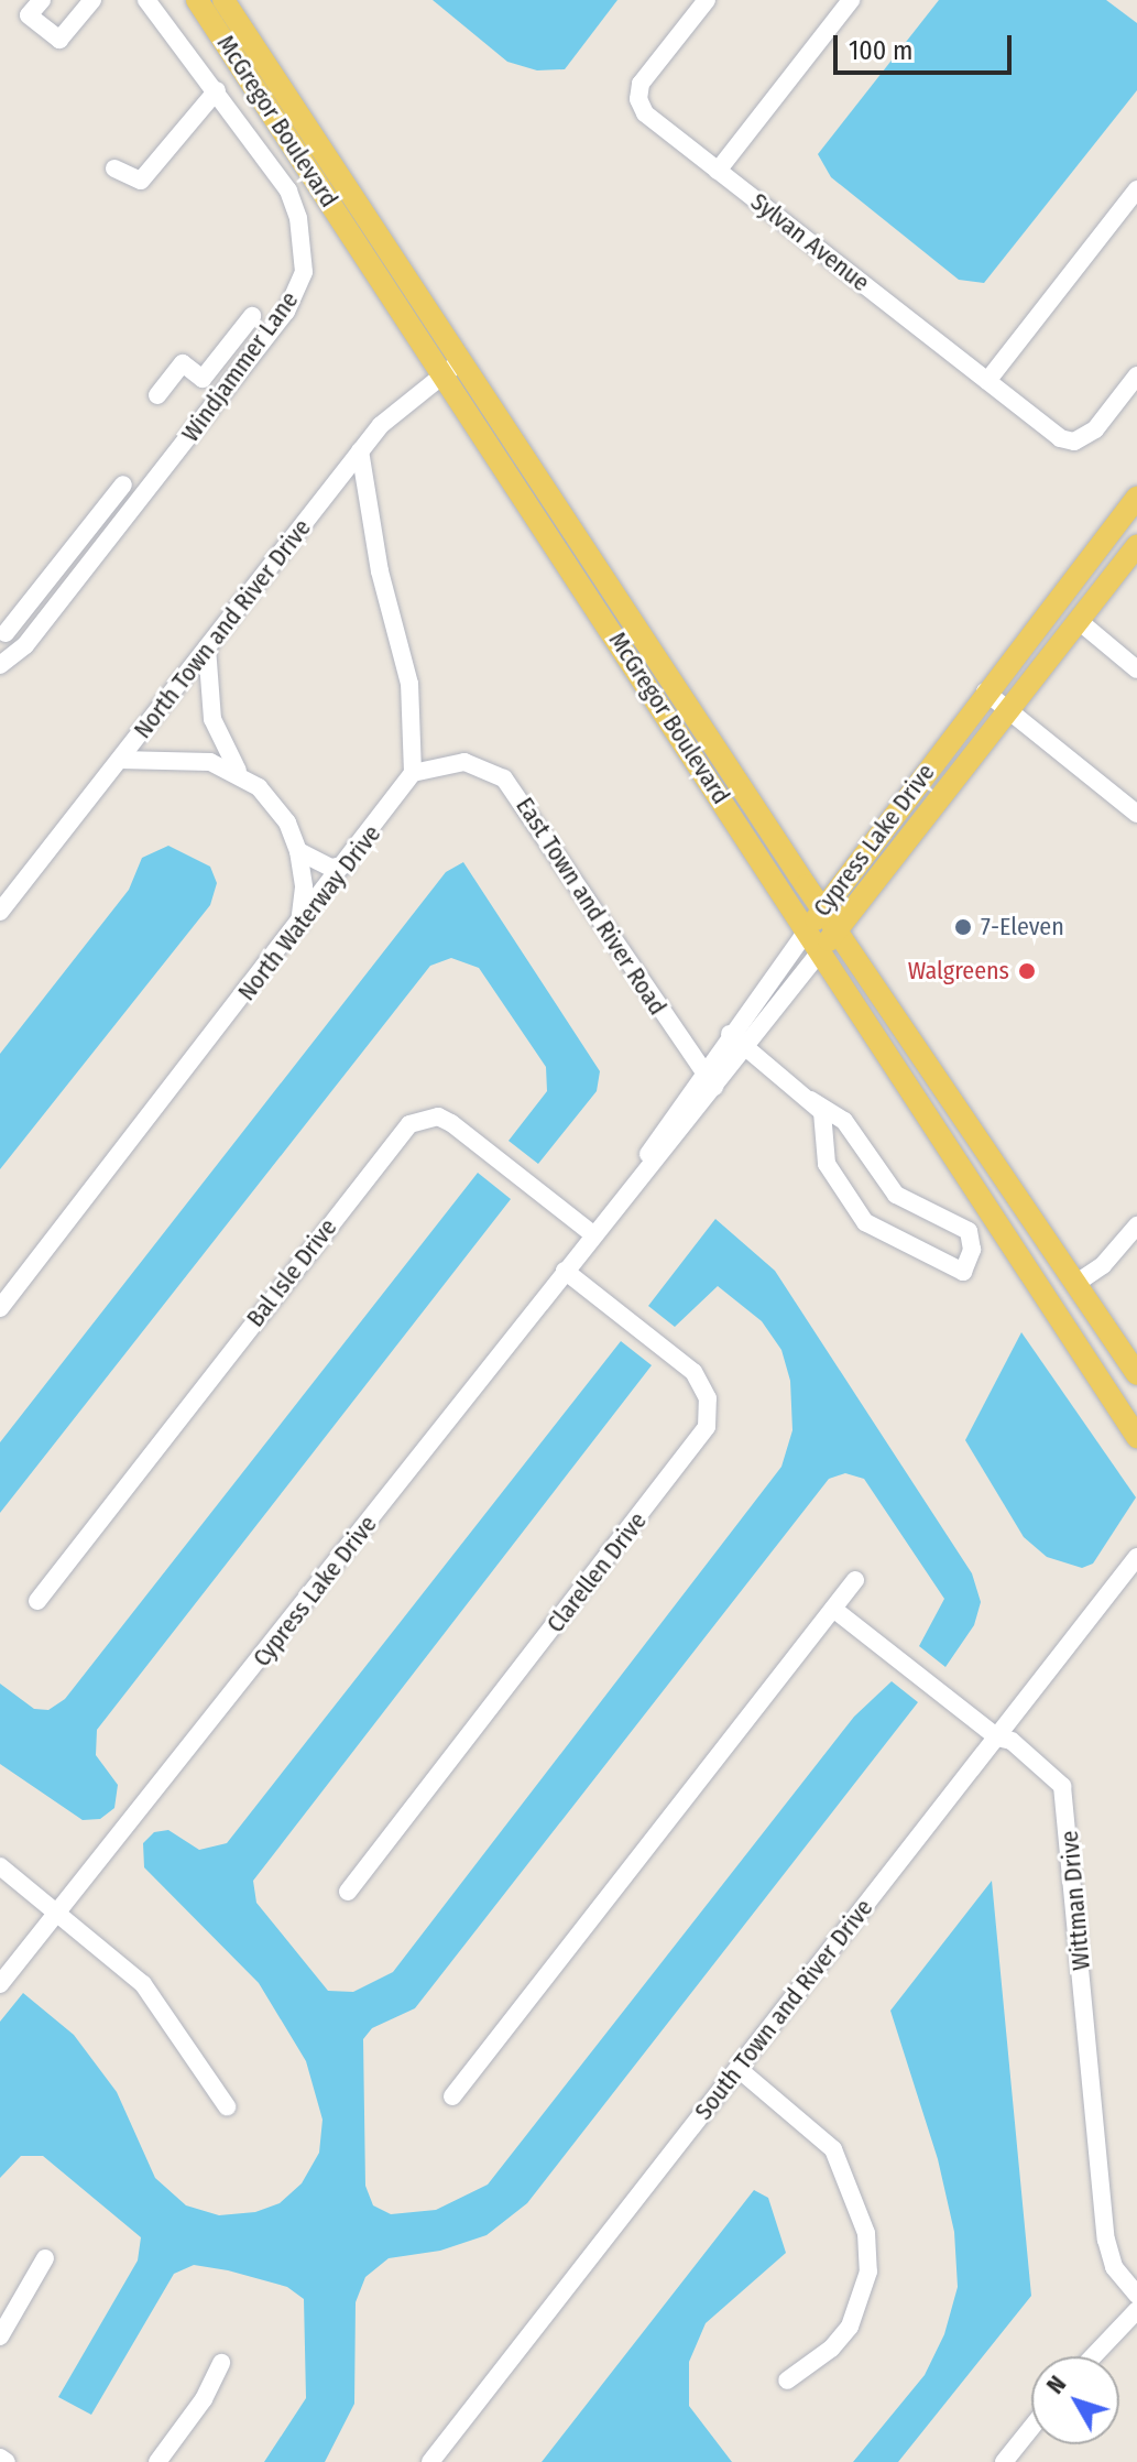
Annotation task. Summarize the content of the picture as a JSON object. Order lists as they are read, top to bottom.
{
  "streets": {
    "main road": ["McGregor Boulevard", "Cypress Lake Drive"],
    "street": [
      "Sylvan Avenue",
      "Windjammer Lane",
      "North Town and River Drive",
      "East Town and River Road",
      "North Waterway Drive",
      "Bal Isle Drive",
      "Clarellen Drive",
      "Wittman Drive",
      "South Town and River Drive"
    ]
  },
  "crossings": [
    ["McGregor Boulevard", "North Town and River Drive"],
    ["McGregor Boulevard", "Cypress Lake Drive"],
    ["Cypress Lake Drive", "East Town and River Road"],
    ["Cypress Lake Drive", "Bal Isle Drive"],
    ["Cypress Lake Drive", "Clarellen Drive"],
    ["East Town and River Road", "North Waterway Drive"],
    ["Wittman Drive", "South Town and River Drive"]
  ],
  "places": ["7-Eleven", "Walgreens"],
  "scale_bar": "100 m",
  "north": "top left"
}
